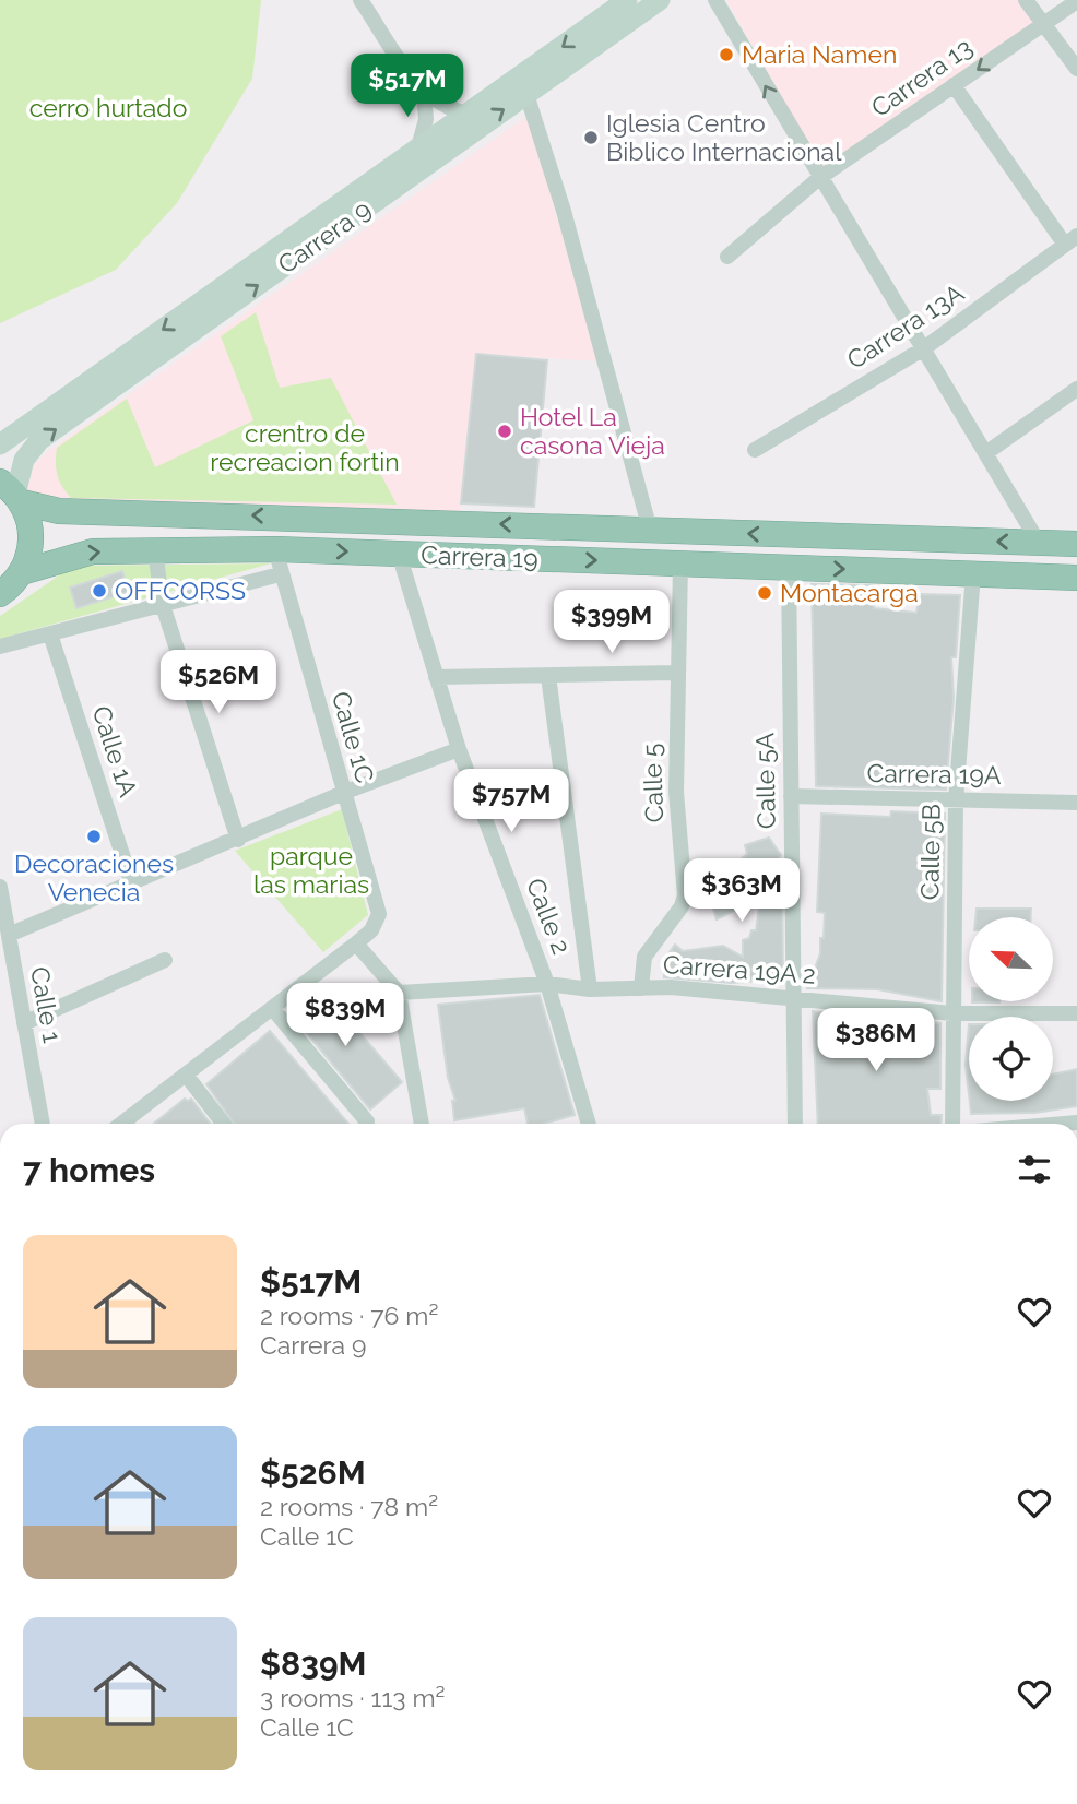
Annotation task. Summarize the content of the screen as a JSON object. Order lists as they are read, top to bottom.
{
  "streets": {
    "highway": ["Carrera 19"],
    "main road": ["Carrera 9"],
    "street": [
      "Carrera 13",
      "Carrera 13A",
      "Calle 1C",
      "Calle 1A",
      "Carrera 19A",
      "Calle 5A",
      "Calle 5",
      "Calle 5B",
      "Calle 2",
      "Carrera 19A 2",
      "Calle 1"
    ]
  },
  "crossings": [
    ["Carrera 9", "Carrera 19"],
    ["Carrera 19", "Calle 1C"],
    ["Carrera 19", "Calle 5A"],
    ["Carrera 19", "Calle 5"],
    ["Carrera 19", "Calle 5B"],
    ["Carrera 19", "Calle 2"],
    ["Carrera 19A", "Calle 5A"],
    ["Carrera 19A", "Calle 5B"],
    ["Calle 5A", "Carrera 19A 2"],
    ["Calle 5", "Carrera 19A 2"],
    ["Calle 5B", "Carrera 19A 2"],
    ["Calle 2", "Carrera 19A 2"]
  ],
  "parks": ["cerro hurtado", "crentro de recreacion fortin", "parque las marias"],
  "places": [
    "Maria Namen",
    "Iglesia Centro Biblico Internacional",
    "Hotel La casona Vieja",
    "OFFCORSS",
    "Montacarga",
    "Decoraciones Venecia"
  ],
  "north": "top left",
  "page": {
    "price": [
      "$517M",
      "$399M",
      "$526M",
      "$757M",
      "$363M",
      "$839M",
      "$386M"
    ],
    "heading": "7 homes",
    "list": [
      {
        "name": "$517M",
        "note": "2 rooms · 76 m² · Carrera 9"
      },
      {
        "name": "$526M",
        "note": "2 rooms · 78 m² · Calle 1C"
      },
      {
        "name": "$839M",
        "note": "3 rooms · 113 m² · Calle 1C"
      }
    ]
  }
}
